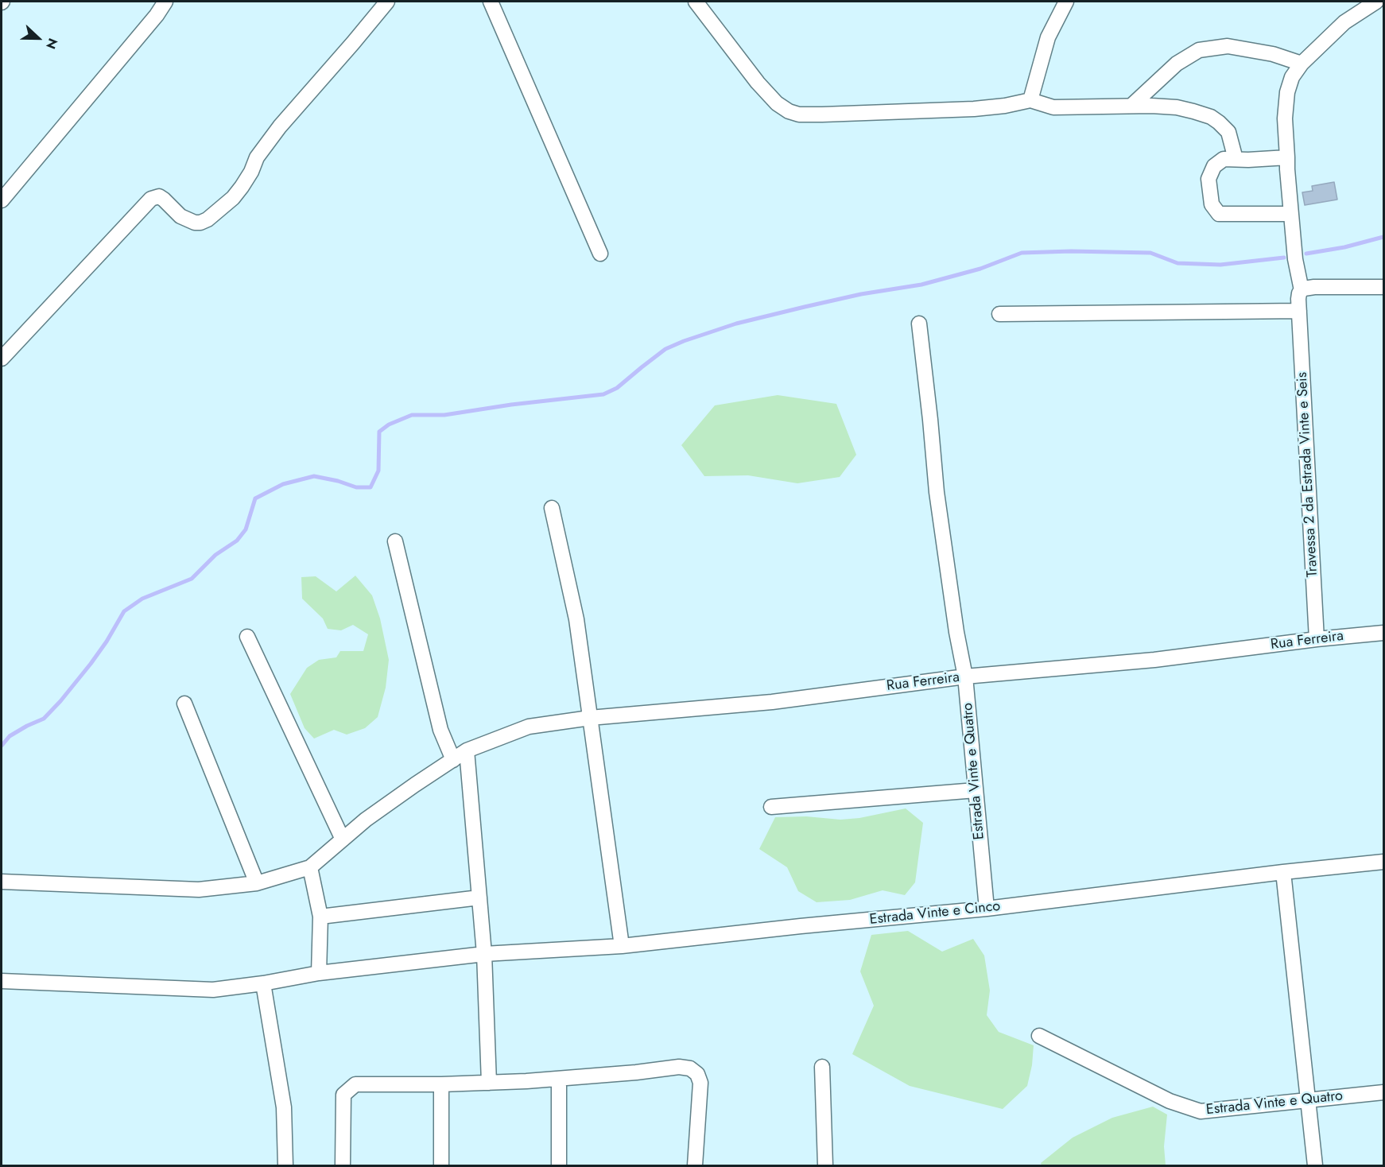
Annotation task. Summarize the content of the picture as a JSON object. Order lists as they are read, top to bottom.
{
  "streets": {
    "street": [
      "Travessa 2 da Estrada Vinte e Seis",
      "Rua Ferreira",
      "Estrada Vinte e Quatro",
      "Estrada Vinte e Cinco"
    ]
  },
  "crossings": [
    ["Travessa 2 da Estrada Vinte e Seis", "Rua Ferreira"],
    ["Rua Ferreira", "Estrada Vinte e Quatro"],
    ["Estrada Vinte e Quatro", "Estrada Vinte e Cinco"]
  ],
  "north": "right"
}
